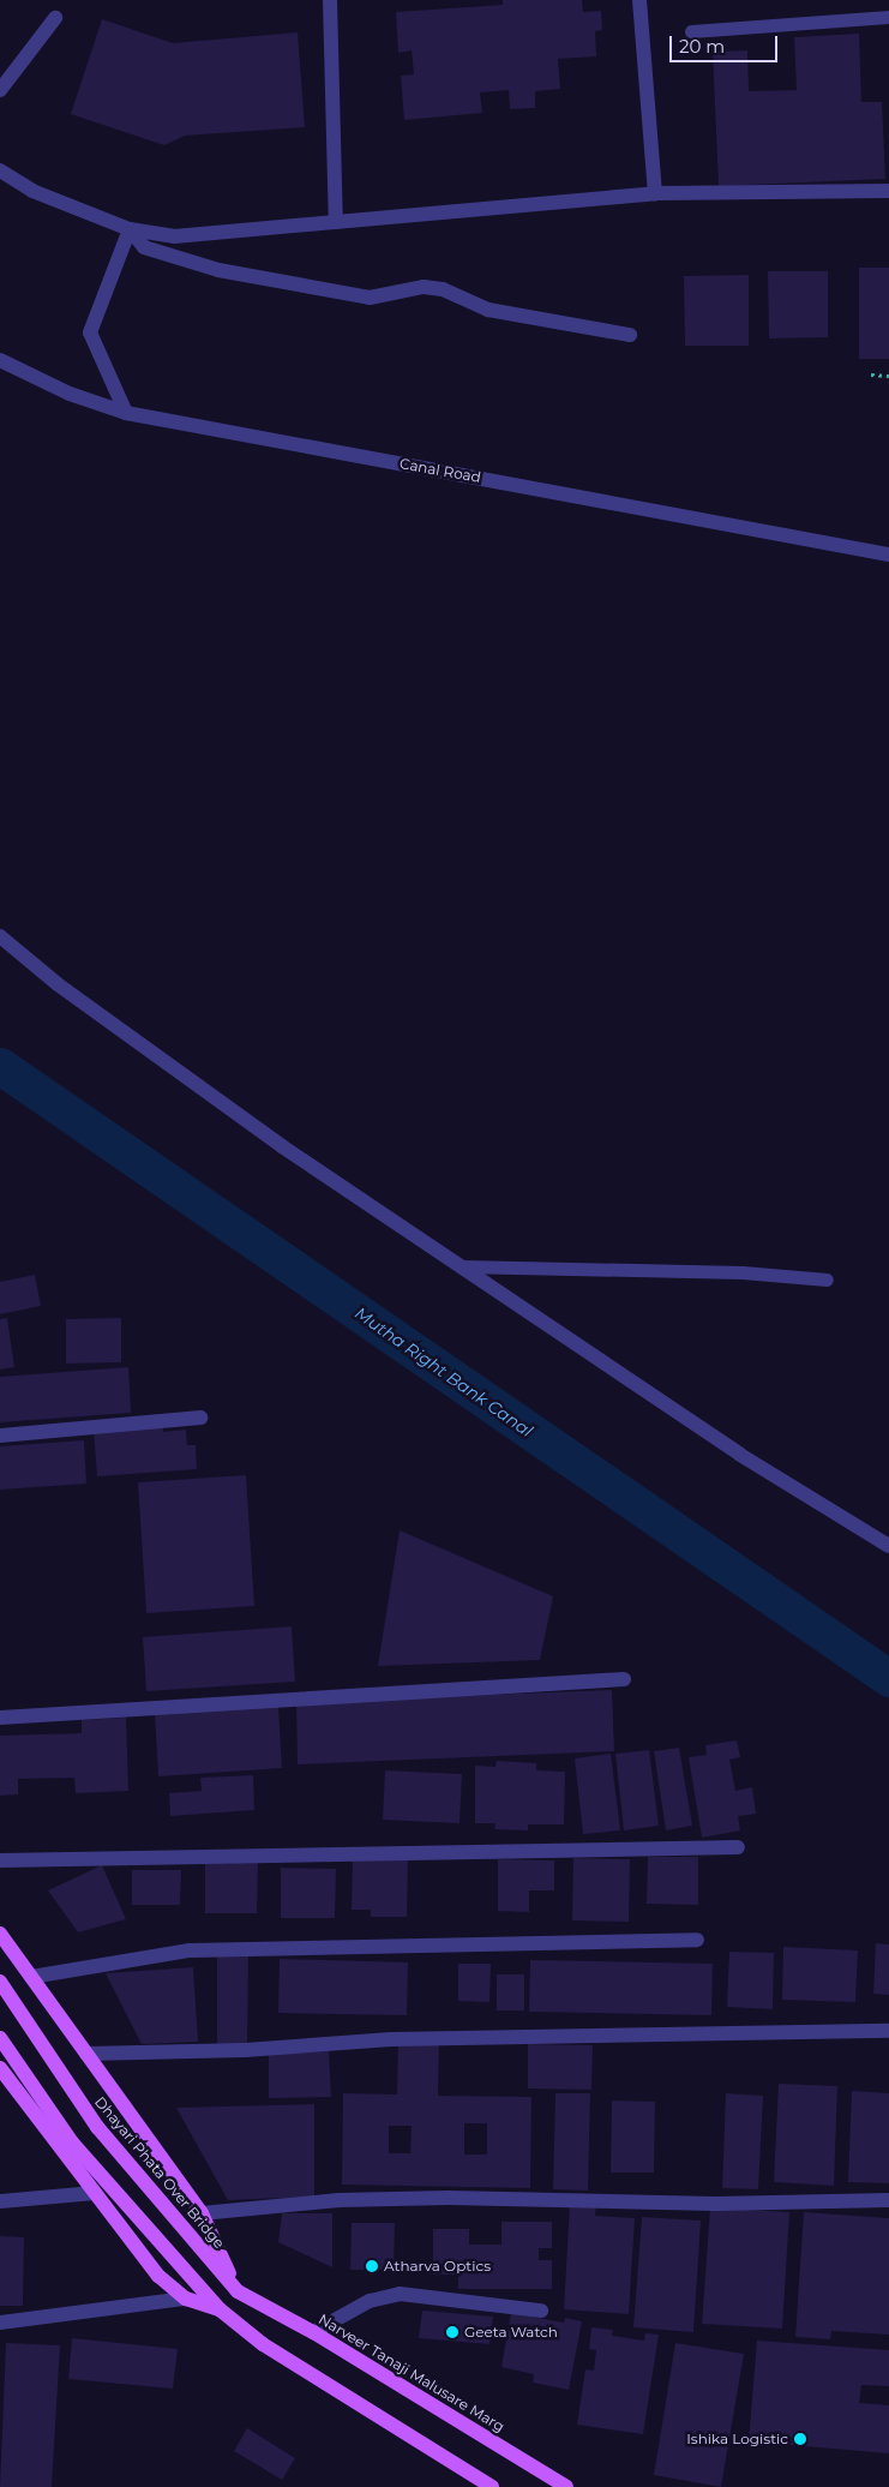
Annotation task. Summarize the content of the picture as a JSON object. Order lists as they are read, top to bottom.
{
  "streets": {
    "main road": ["Dhayari Phata Over Bridge", "Narveer Tanaji Malusare Marg"],
    "street": ["Canal Road"]
  },
  "crossings": [
    ["Dhayari Phata Over Bridge", "Narveer Tanaji Malusare Marg"]
  ],
  "water": ["Mutha Right Bank Canal"],
  "places": ["Atharva Optics", "Geeta Watch", "Ishika Logistic"],
  "scale_bar": "20 m"
}
